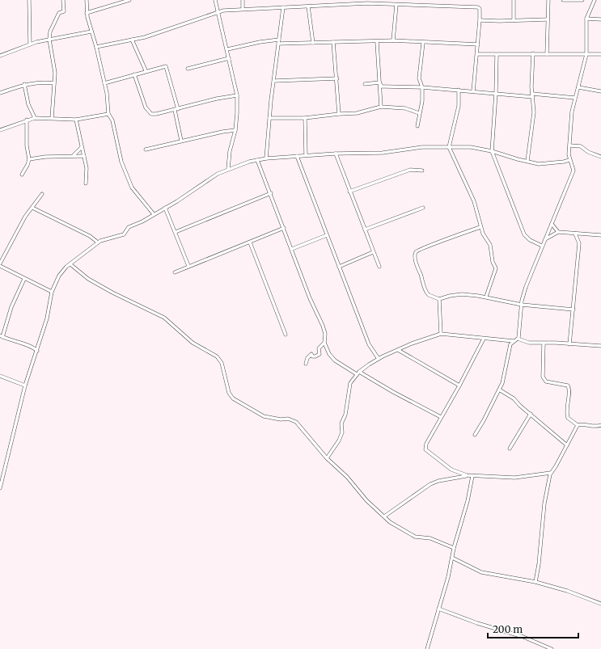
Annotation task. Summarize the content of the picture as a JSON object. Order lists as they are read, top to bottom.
{
  "scale_bar": "200 m"
}
